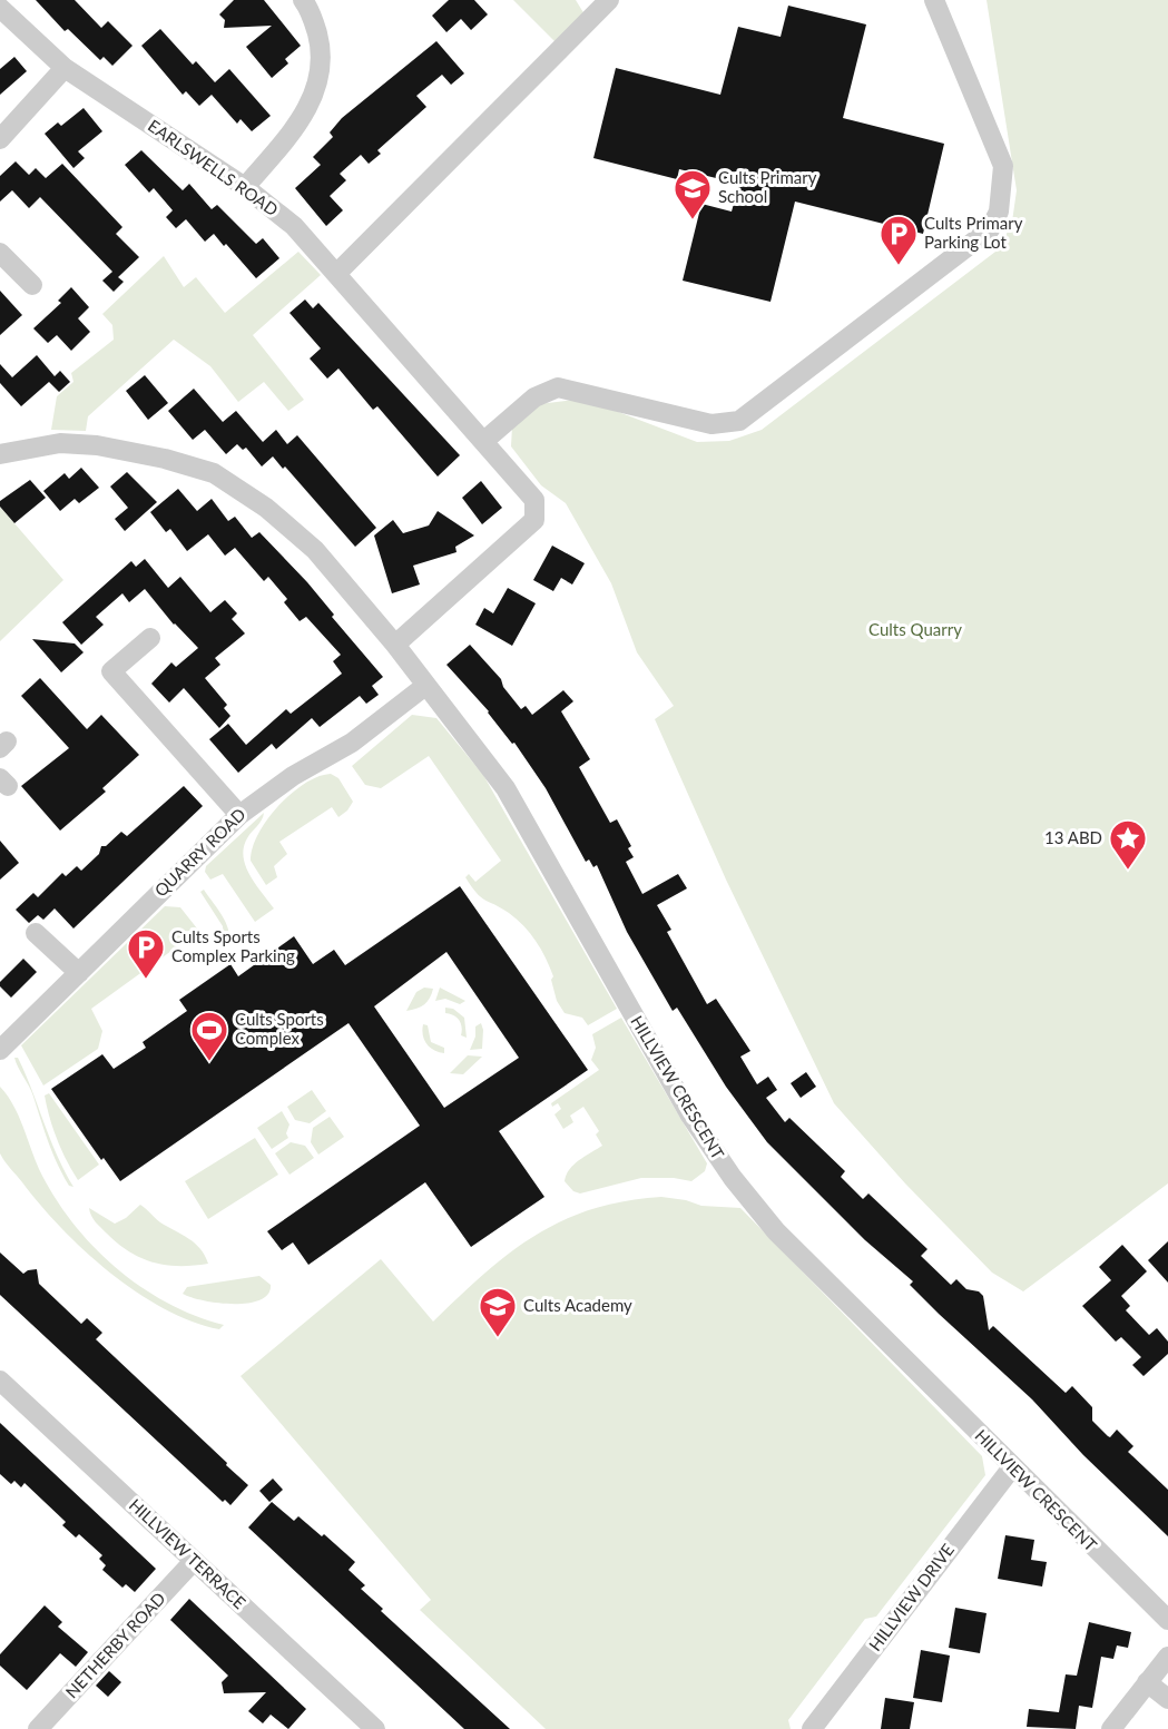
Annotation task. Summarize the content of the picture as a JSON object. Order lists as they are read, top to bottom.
{
  "streets": {
    "street": [
      "EARLSWELLS ROAD",
      "QUARRY ROAD",
      "HILLVIEW CRESCENT",
      "HILLVIEW TERRACE",
      "HILLVIEW DRIVE",
      "NETHERBY ROAD"
    ]
  },
  "crossings": [
    ["EARLSWELLS ROAD", "HILLVIEW CRESCENT"],
    ["QUARRY ROAD", "HILLVIEW CRESCENT"],
    ["HILLVIEW CRESCENT", "HILLVIEW DRIVE"],
    ["HILLVIEW TERRACE", "NETHERBY ROAD"]
  ],
  "parks": ["Cults Quarry"],
  "places": {
    "school or university": ["Cults Primary School", "Cults Academy"],
    "parking": ["Cults Primary Parking Lot", "Cults Sports Complex Parking"],
    "place": ["13 ABD"],
    "sports": ["Cults Sports Complex"]
  }
}
